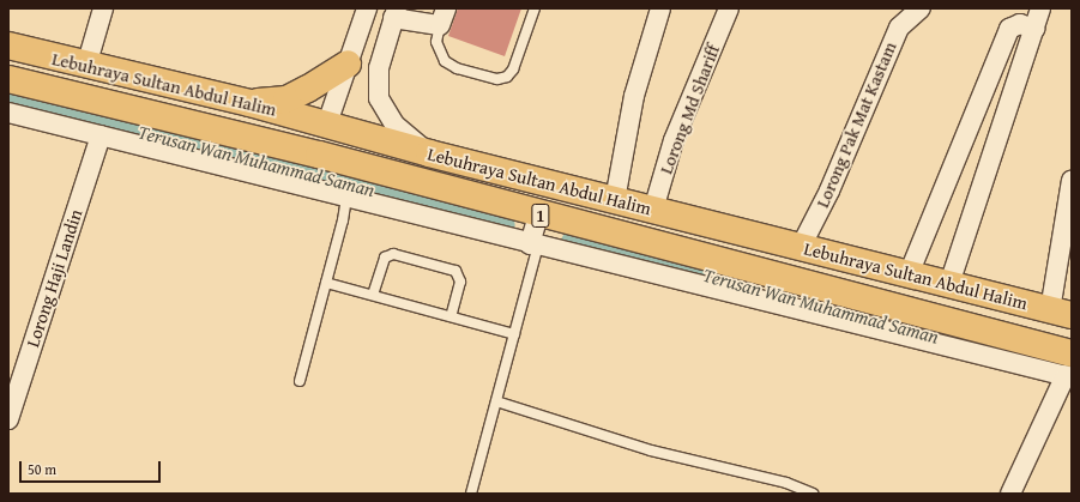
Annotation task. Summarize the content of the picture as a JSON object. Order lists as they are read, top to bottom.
{
  "streets": {
    "main road": ["Lebuhraya Sultan Abdul Halim", "1"],
    "street": ["Lorong Md Shariff", "Lorong Pak Mat Kastam", "Lorong Haji Landin"]
  },
  "crossings": [
    ["Lebuhraya Sultan Abdul Halim", "Lorong Md Shariff"],
    ["Lebuhraya Sultan Abdul Halim", "Lorong Pak Mat Kastam"]
  ],
  "water": ["Terusan Wan Muhammad Saman"],
  "scale_bar": "50 m"
}
